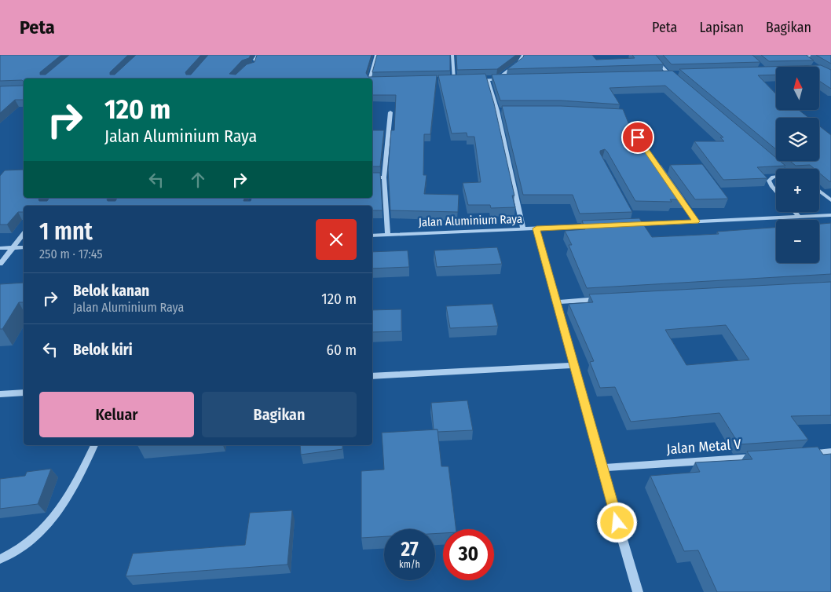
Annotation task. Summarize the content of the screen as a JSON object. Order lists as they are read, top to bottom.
{
  "streets": {
    "street": ["Jalan Aluminium Raya", "Jalan Metal V"]
  },
  "north": "top",
  "page": {
    "header": "Peta",
    "nav": ["Peta", "Lapisan", "Bagikan"],
    "map_buttons": ["+", "−"],
    "turn": ["120 m", "Jalan Aluminium Raya"],
    "heading": ["1 mnt", "250 m · 17:45"],
    "list": [
      {
        "name": "Belok kanan",
        "note": "Jalan Aluminium Raya",
        "value": "120 m"
      },
      {
        "name": "Belok kiri",
        "value": "60 m"
      }
    ],
    "buttons": ["Keluar", "Bagikan"],
    "speed": "27 km/h",
    "limit": "30"
  }
}
